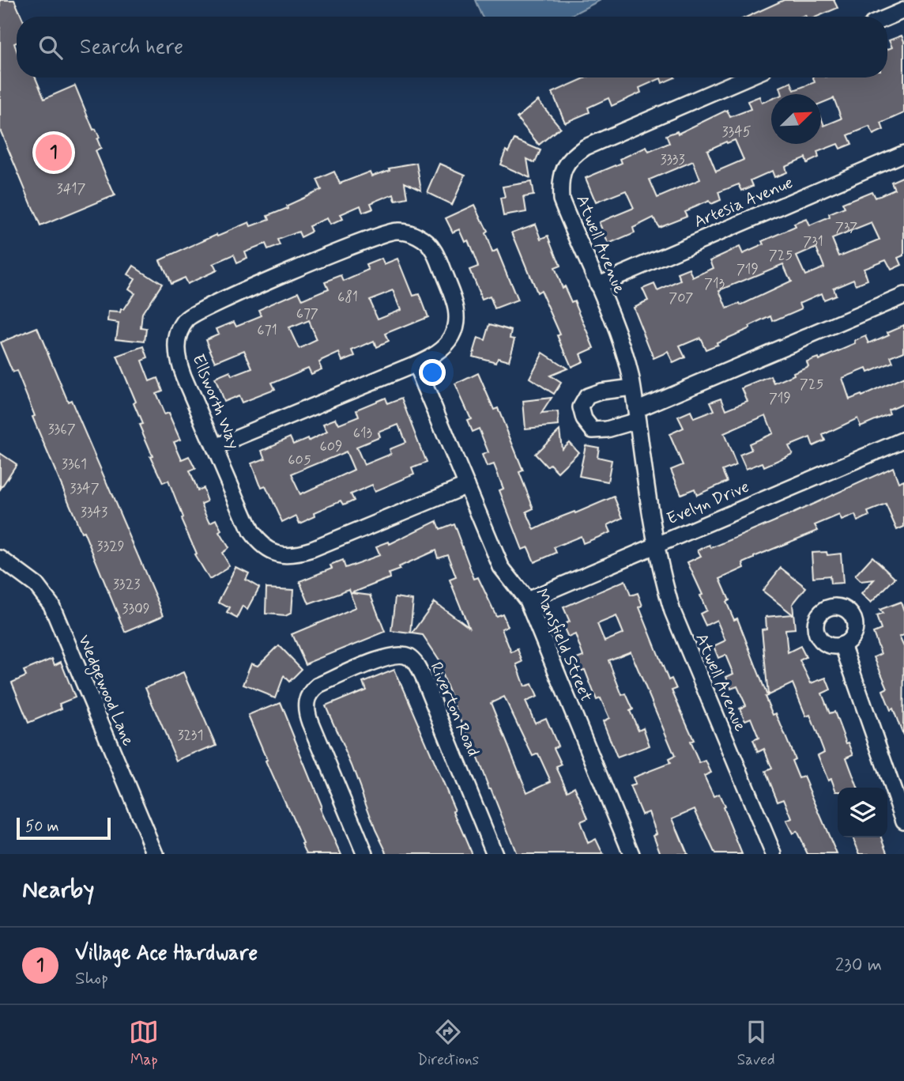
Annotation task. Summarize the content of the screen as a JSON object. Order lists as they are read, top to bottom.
{
  "streets": {
    "street": [
      "Artesia Avenue",
      "Atwell Avenue",
      "Ellsworth Way",
      "Evelyn Drive",
      "Mansfield Street",
      "Wedgewood Lane",
      "Riverton Road"
    ]
  },
  "crossings": [
    ["Artesia Avenue", "Atwell Avenue"],
    ["Atwell Avenue", "Evelyn Drive"],
    ["Ellsworth Way", "Mansfield Street"],
    ["Evelyn Drive", "Mansfield Street"]
  ],
  "house_numbers": [
    "3345",
    "3333",
    "3417",
    "737",
    "731",
    "725",
    "719",
    "713",
    "681",
    "707",
    "677",
    "671",
    "725",
    "719",
    "3367",
    "613",
    "609",
    "605",
    "3361",
    "3347",
    "3343",
    "3329",
    "3323",
    "3309",
    "3231"
  ],
  "scale_bar": "50 m",
  "north": "top right",
  "page": {
    "search": "Search here",
    "pins": "1",
    "scale": "50 m",
    "heading": "Nearby",
    "list": [
      {
        "mark": "1",
        "name": "Village Ace Hardware",
        "note": "Shop",
        "value": "230 m"
      }
    ],
    "nav": ["Map", "Directions", "Saved"]
  }
}
